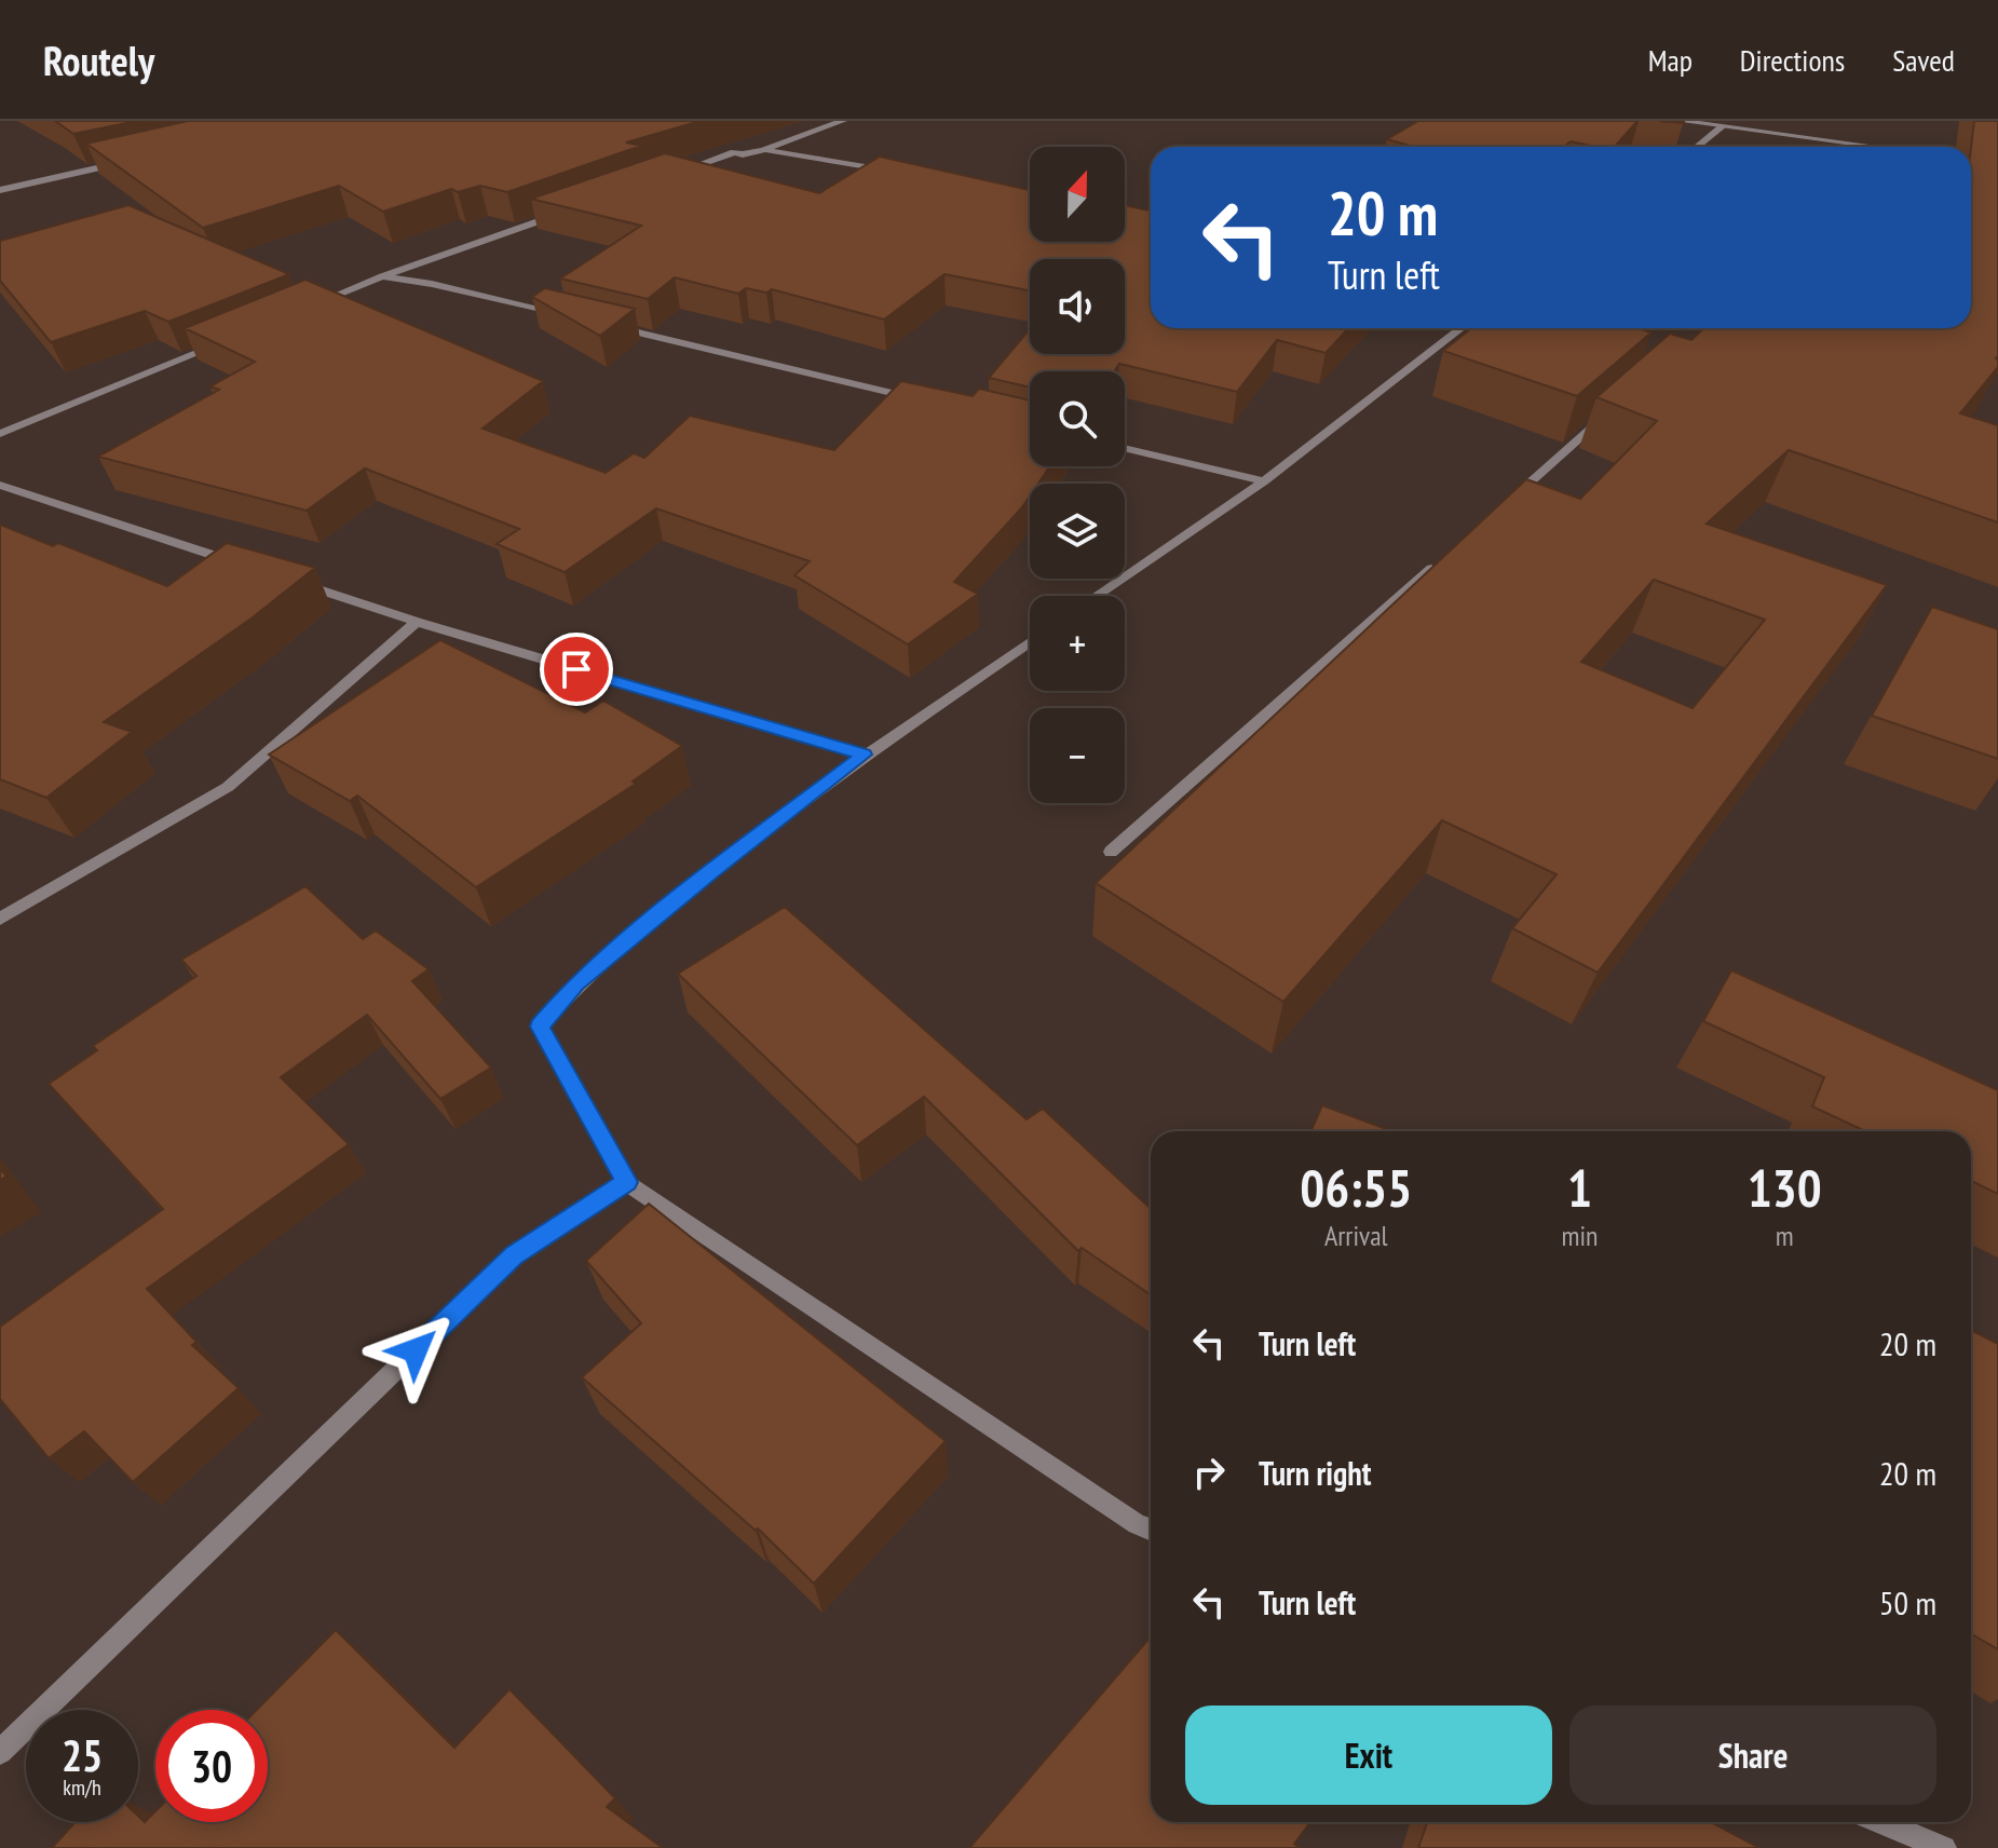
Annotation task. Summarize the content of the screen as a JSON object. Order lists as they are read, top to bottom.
{
  "north": "top",
  "page": {
    "header": "Routely",
    "nav": ["Map", "Directions", "Saved"],
    "map_buttons": ["+", "−"],
    "turn": ["20 m", "Turn left"],
    "eta": [
      "06:55",
      "Arrival",
      "1",
      "min",
      "130",
      "m"
    ],
    "list": [
      {
        "name": "Turn left",
        "value": "20 m"
      },
      {
        "name": "Turn right",
        "value": "20 m"
      },
      {
        "name": "Turn left",
        "value": "50 m"
      }
    ],
    "buttons": ["Exit", "Share"],
    "speed": "25 km/h",
    "limit": "30"
  }
}
